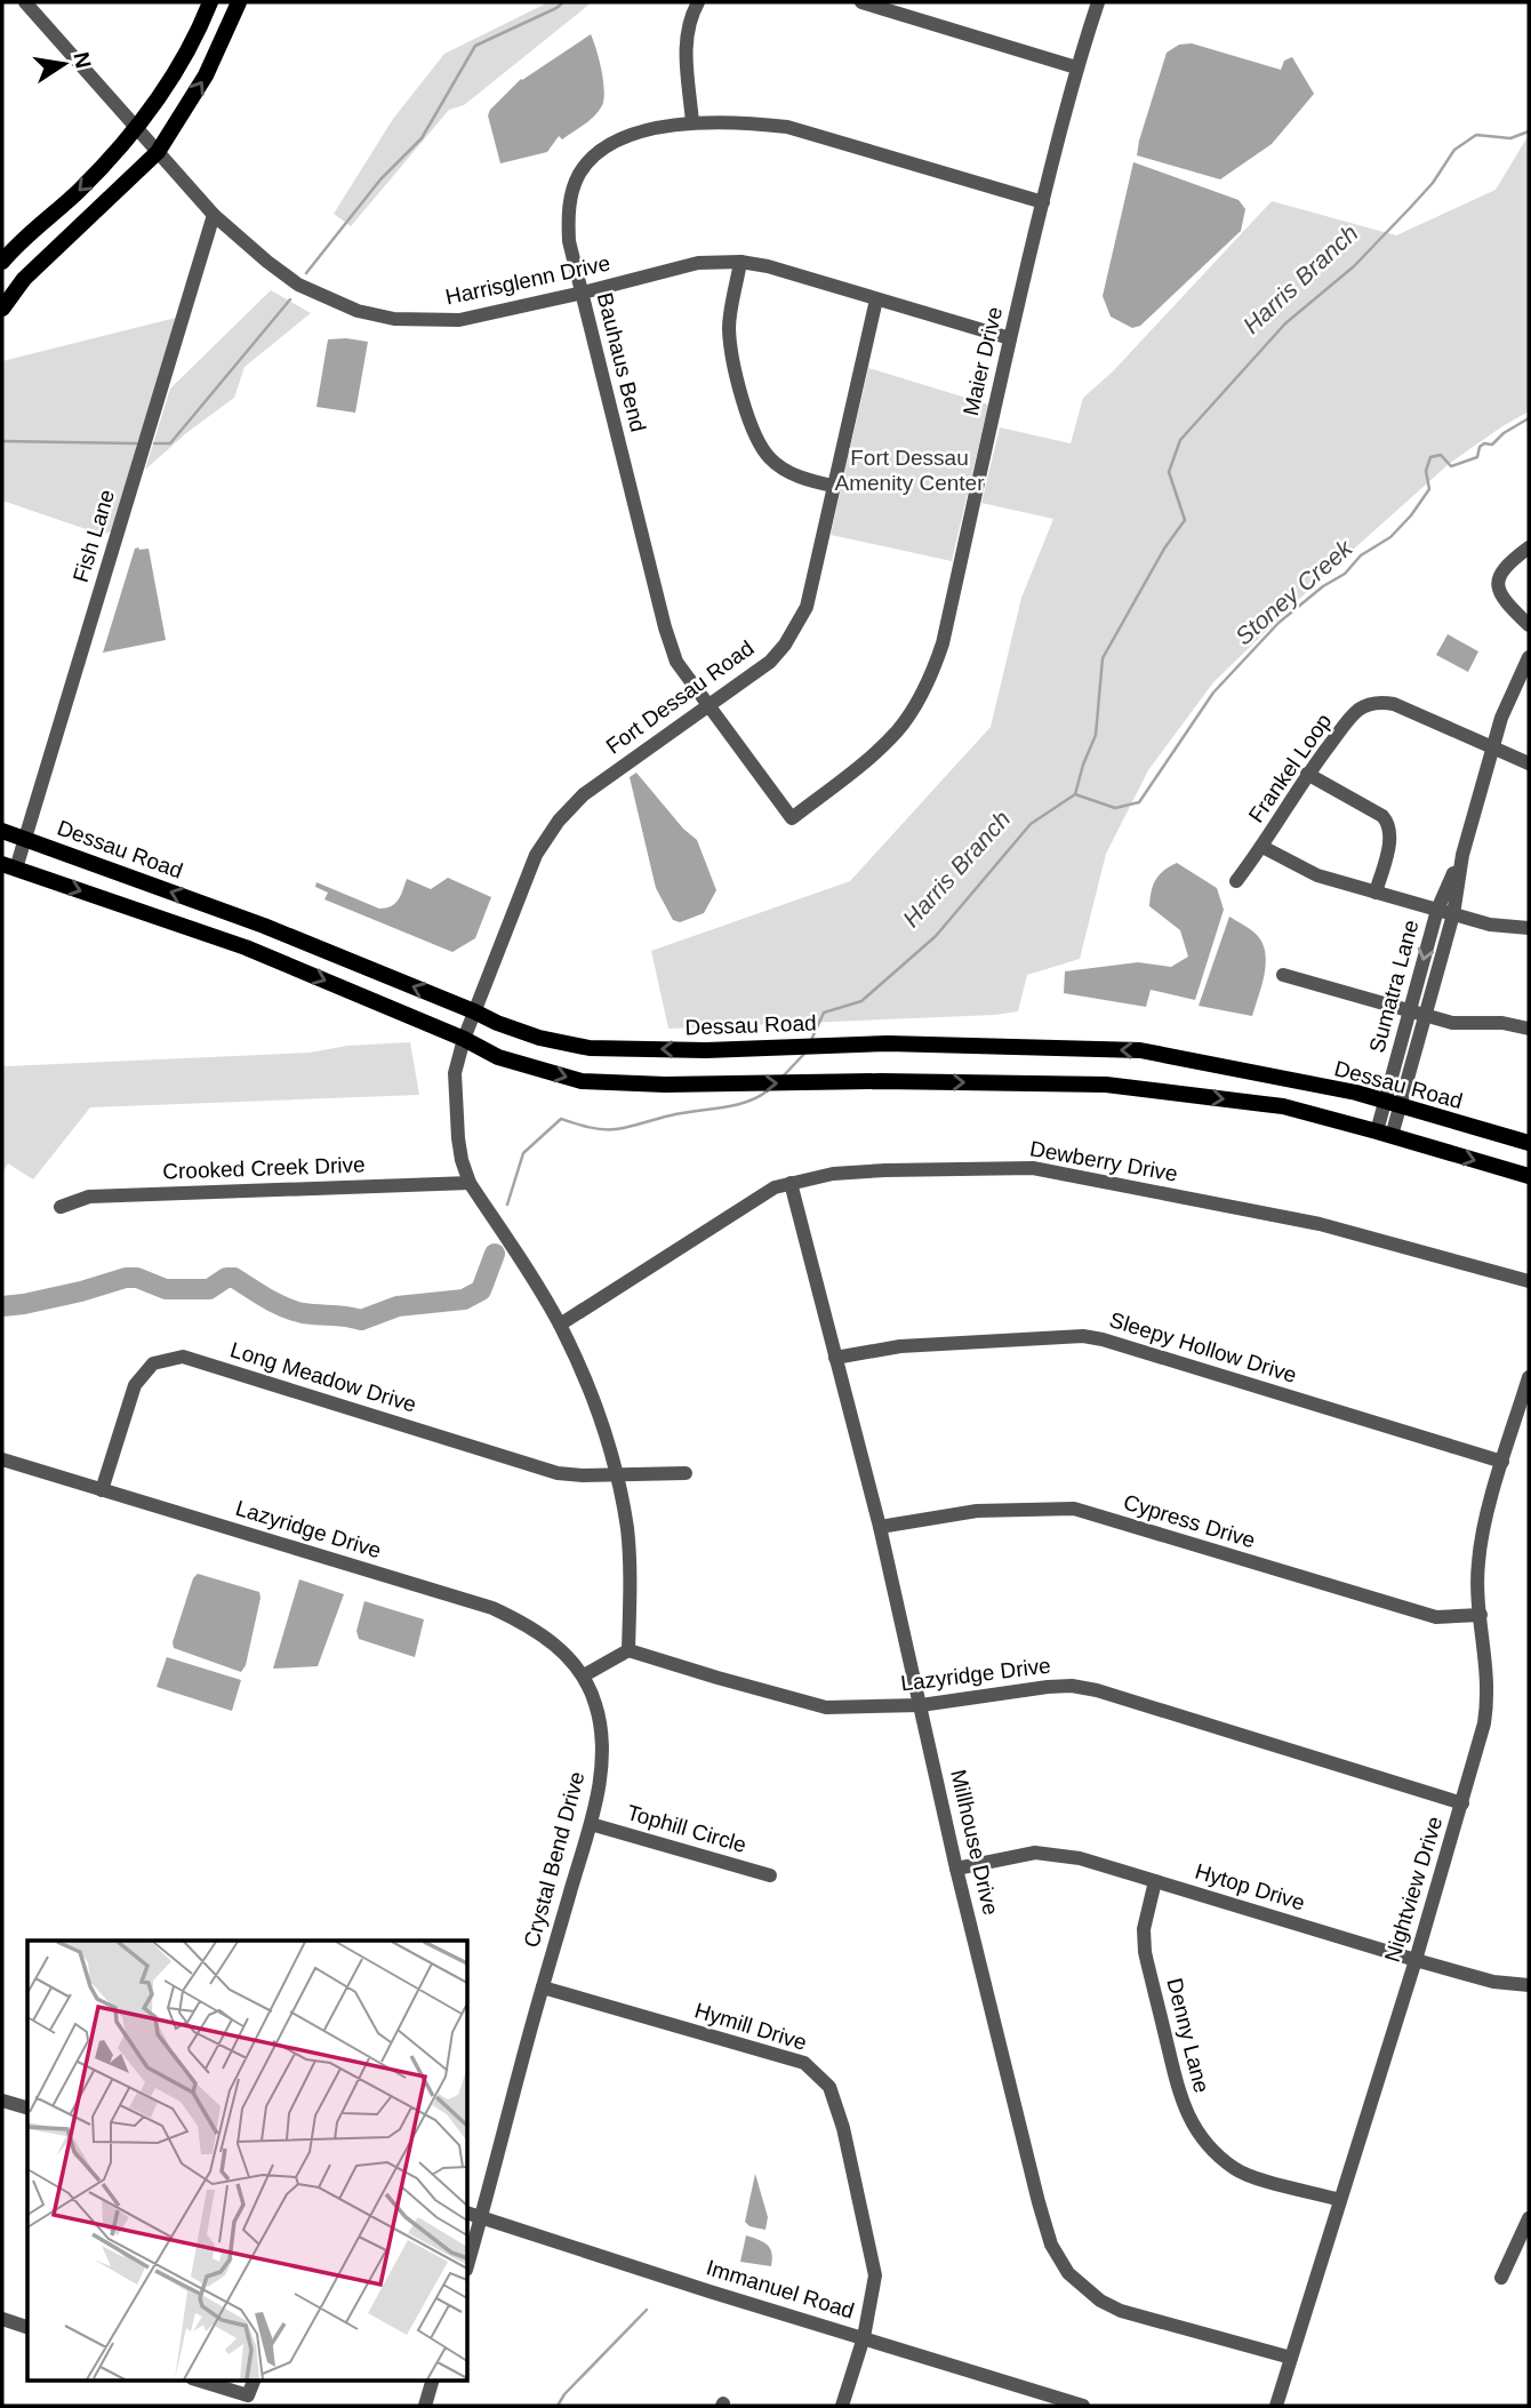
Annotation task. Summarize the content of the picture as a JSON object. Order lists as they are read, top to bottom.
{
  "streets": {
    "main road": ["Dessau Road"],
    "street": [
      "Harrisglenn Drive",
      "Maier Drive",
      "Bauhaus Bend",
      "Fish Lane",
      "Fort Dessau Road",
      "Frankel Loop",
      "Sumatra Lane",
      "Dewberry Drive",
      "Crooked Creek Drive",
      "Sleepy Hollow Drive",
      "Long Meadow Drive",
      "Cypress Drive",
      "Lazyridge Drive",
      "Tophill Circle",
      "Millhouse Drive",
      "Crystal Bend Drive",
      "Hytop Drive",
      "Nightview Drive",
      "Hymill Drive",
      "Denny Lane",
      "Immanuel Road"
    ]
  },
  "crossings": [
    ["Harrisglenn Drive", "Maier Drive"],
    ["Harrisglenn Drive", "Bauhaus Bend"],
    ["Harrisglenn Drive", "Fish Lane"],
    ["Harrisglenn Drive", "Fort Dessau Road"],
    ["Maier Drive", "Bauhaus Bend"],
    ["Bauhaus Bend", "Fort Dessau Road"],
    ["Fish Lane", "Dessau Road"],
    ["Fort Dessau Road", "Dessau Road"],
    ["Frankel Loop", "Sumatra Lane"],
    ["Dessau Road", "Sumatra Lane"],
    ["Dewberry Drive", "Millhouse Drive"],
    ["Sleepy Hollow Drive", "Millhouse Drive"],
    ["Sleepy Hollow Drive", "Nightview Drive"],
    ["Long Meadow Drive", "Lazyridge Drive"],
    ["Cypress Drive", "Millhouse Drive"],
    ["Cypress Drive", "Nightview Drive"],
    ["Lazyridge Drive", "Millhouse Drive"],
    ["Lazyridge Drive", "Crystal Bend Drive"],
    ["Lazyridge Drive", "Nightview Drive"],
    ["Tophill Circle", "Crystal Bend Drive"],
    ["Millhouse Drive", "Hytop Drive"],
    ["Millhouse Drive", "Nightview Drive"],
    ["Crystal Bend Drive", "Hymill Drive"],
    ["Crystal Bend Drive", "Immanuel Road"],
    ["Hytop Drive", "Nightview Drive"],
    ["Hytop Drive", "Denny Lane"],
    ["Nightview Drive", "Denny Lane"],
    ["Hymill Drive", "Immanuel Road"]
  ],
  "water": ["Harris Branch", "Stoney Creek"],
  "parks": ["Fort Dessau Amenity Center"],
  "north": "right"
}
